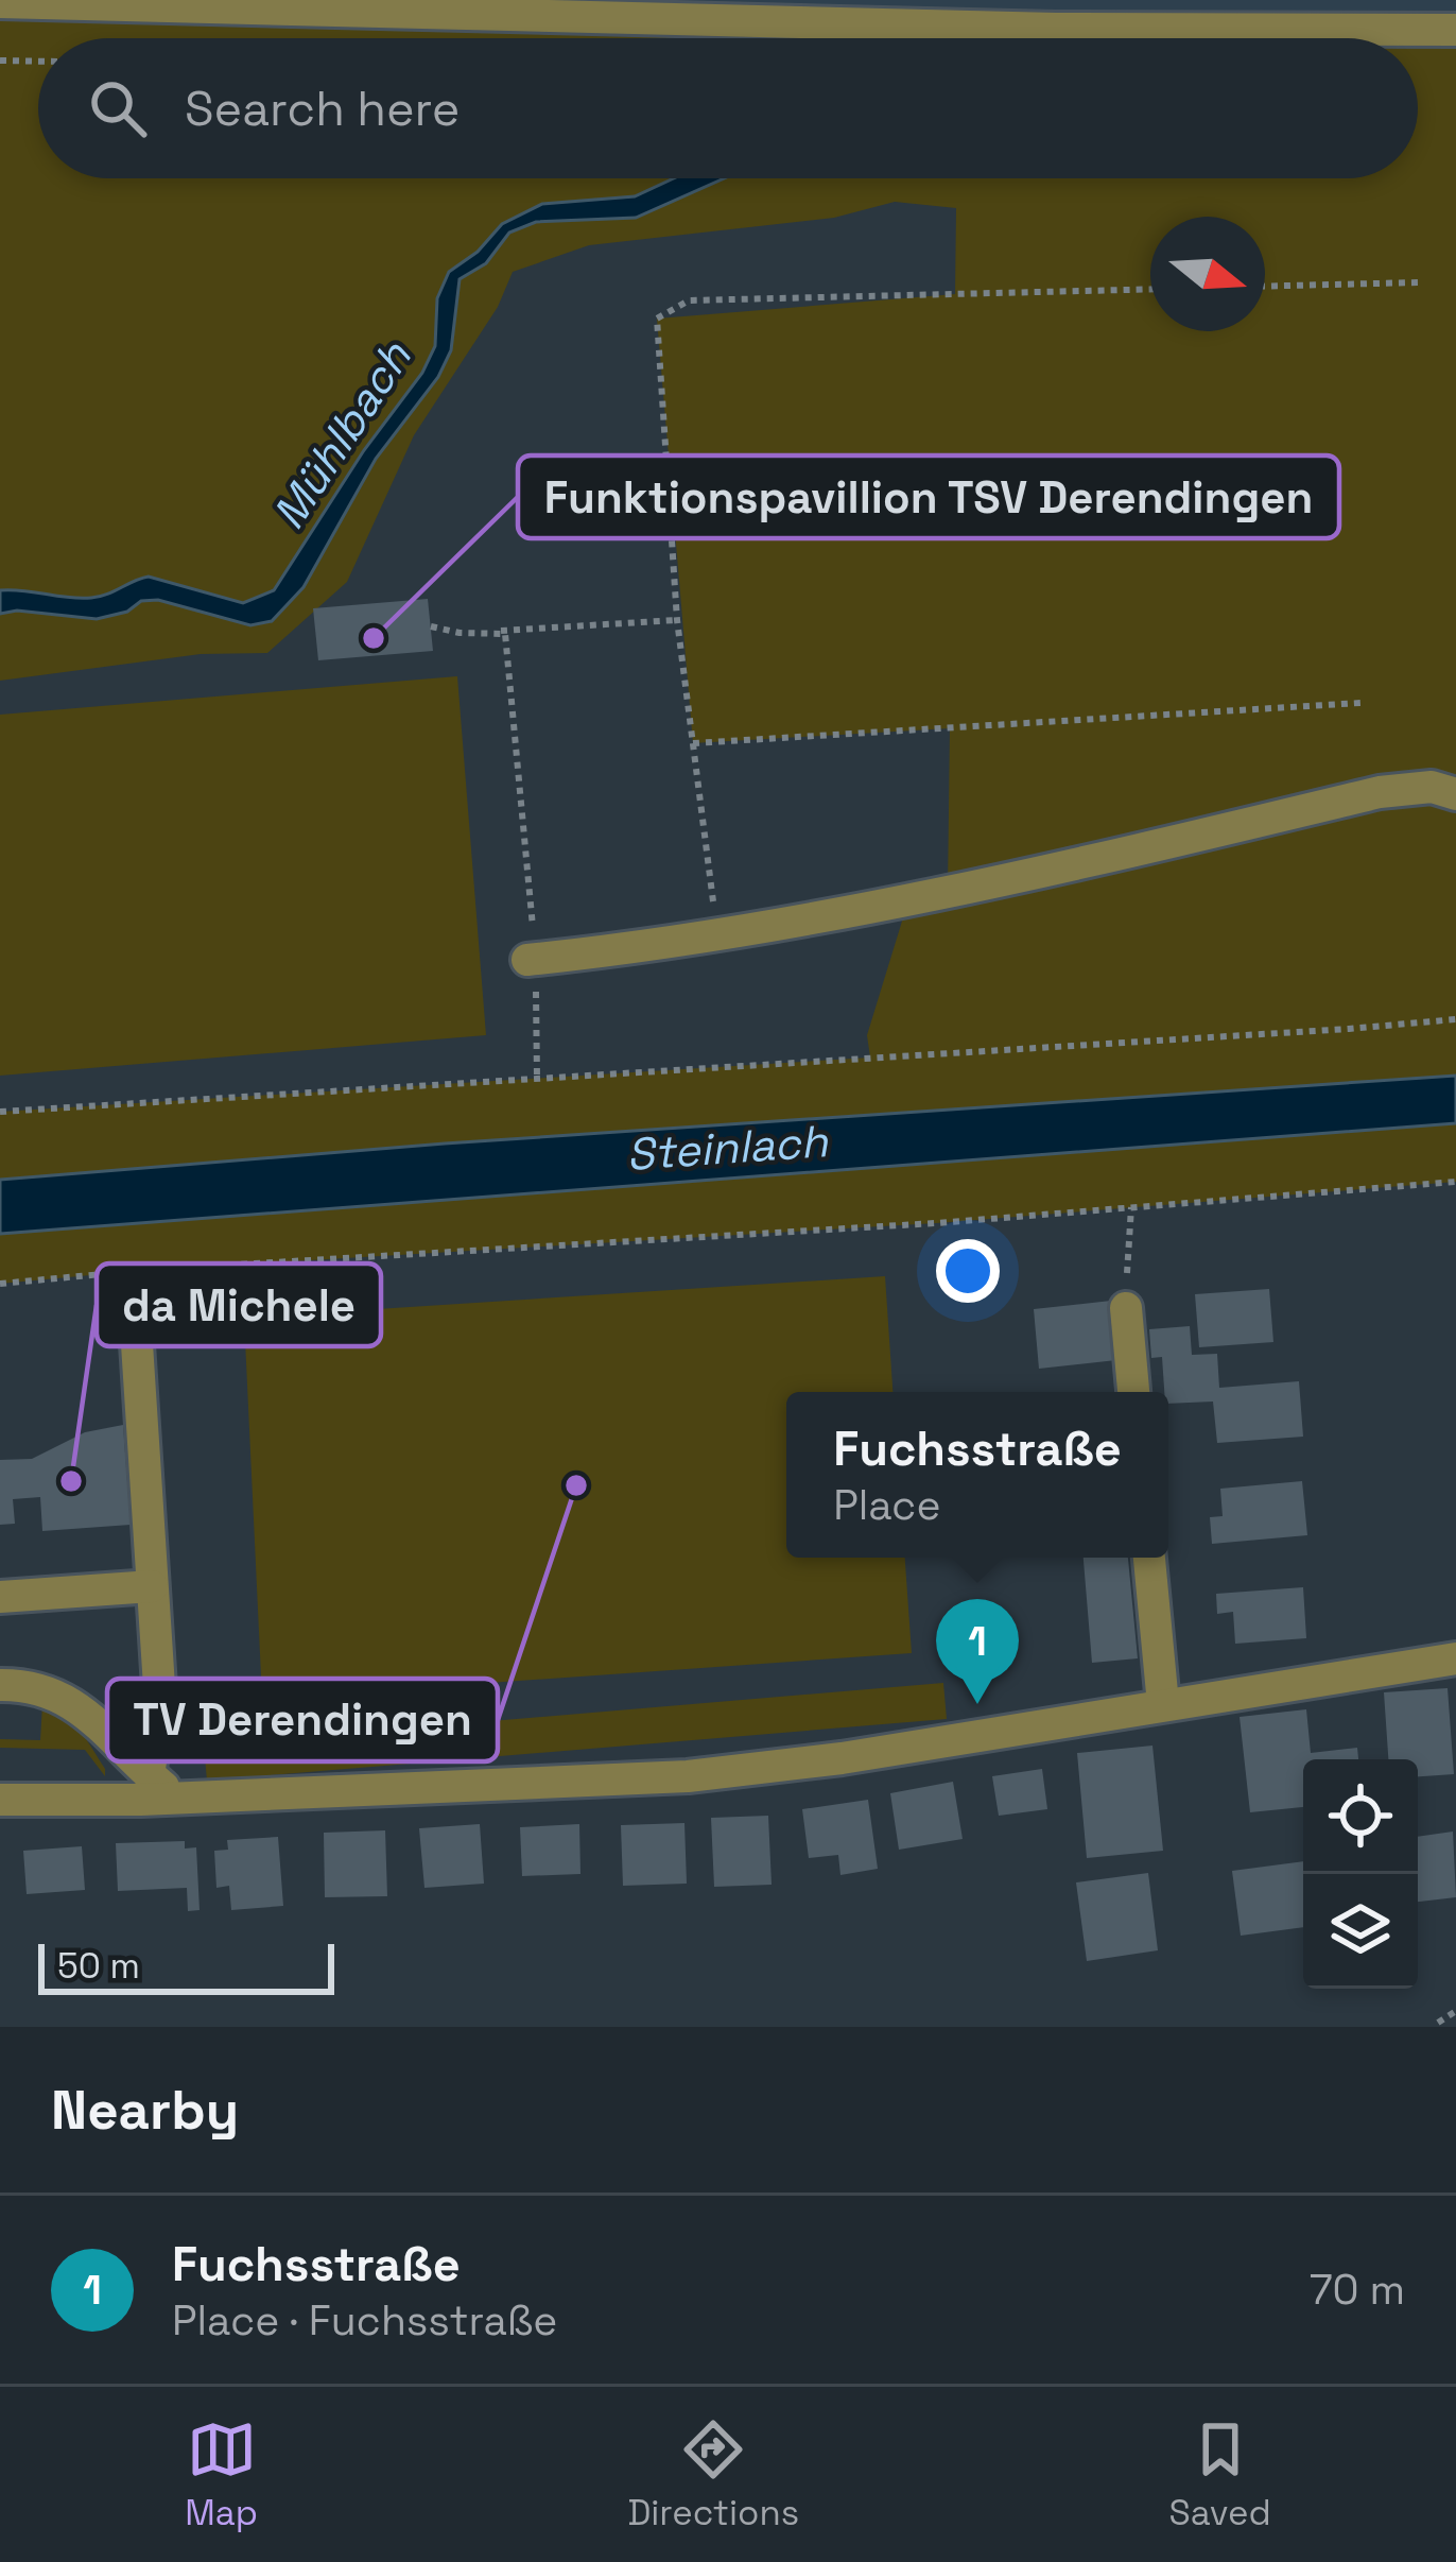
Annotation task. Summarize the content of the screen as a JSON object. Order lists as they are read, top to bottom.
{
  "water": ["Mühlbach", "Steinlach"],
  "places": ["Funktionspavillion TSV Derendingen", "da Michele", "TV Derendingen"],
  "scale_bar": "50 m",
  "north": "right",
  "page": {
    "search": "Search here",
    "popup": ["Fuchsstraße", "Place"],
    "pins": "1",
    "scale": "50 m",
    "heading": "Nearby",
    "list": [
      {
        "mark": "1",
        "name": "Fuchsstraße",
        "note": "Place · Fuchsstraße",
        "value": "70 m"
      }
    ],
    "nav": ["Map", "Directions", "Saved"]
  }
}
